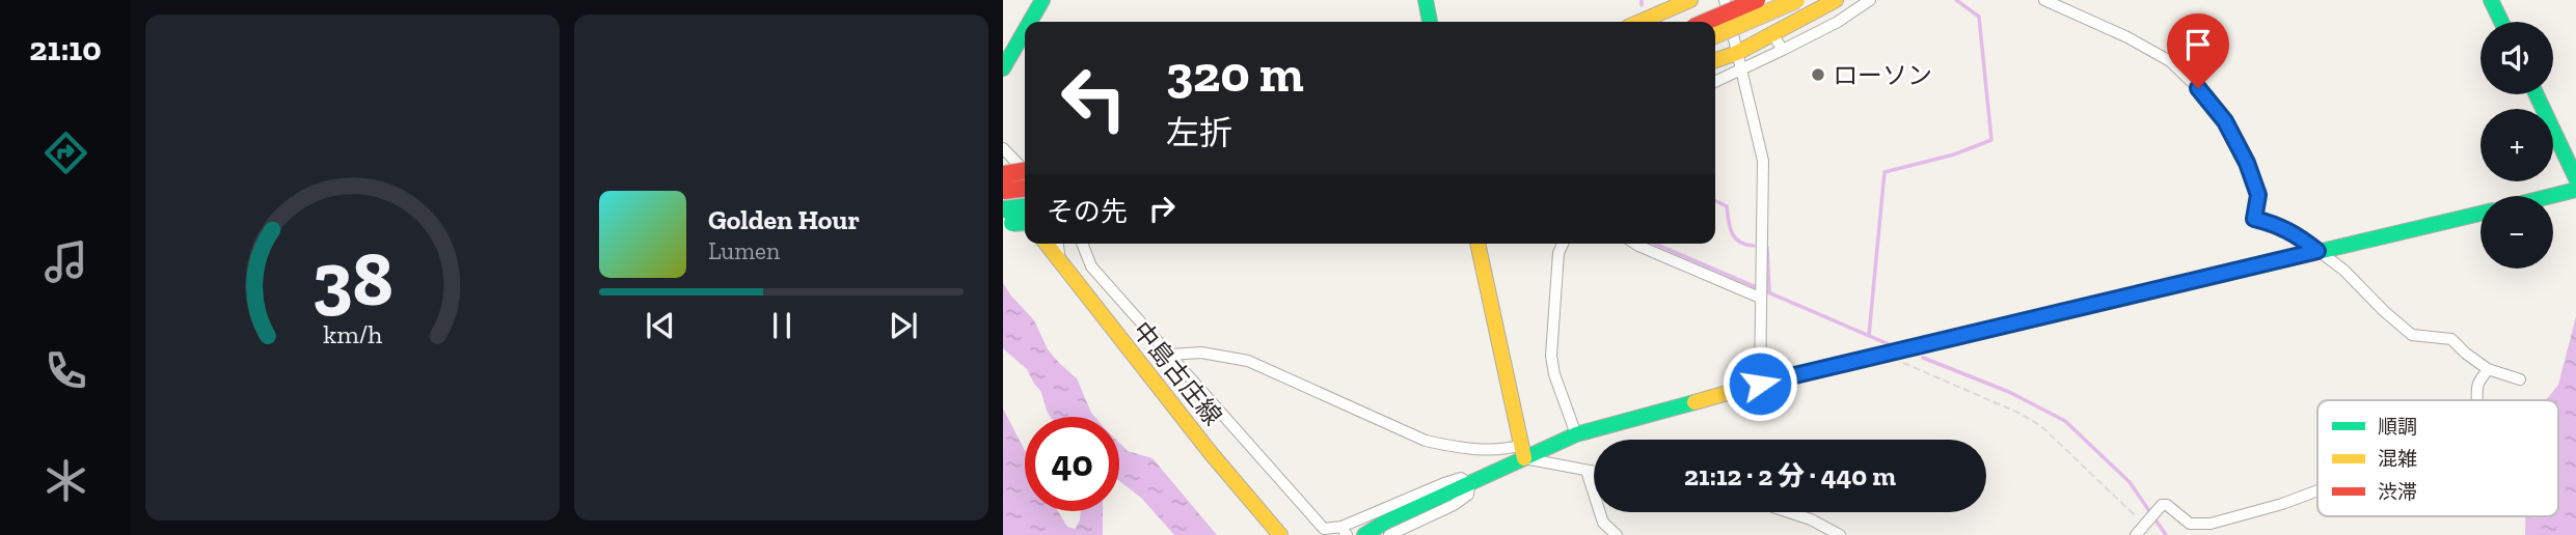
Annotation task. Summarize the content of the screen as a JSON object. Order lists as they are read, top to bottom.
{
  "streets": {
    "main road": ["中島古庄線"]
  },
  "places": ["ローソン"],
  "legend": ["順調", "混雑", "渋滞"],
  "page": {
    "tabs": "21:10",
    "map_buttons": ["+", "−"],
    "turn": ["320 m", "左折"],
    "then": "その先",
    "song": ["Golden Hour", "Lumen"],
    "limit": "40",
    "trip": "21:12 · 2 分 · 440 m",
    "gauge": ["38", "km/h"]
  }
}
